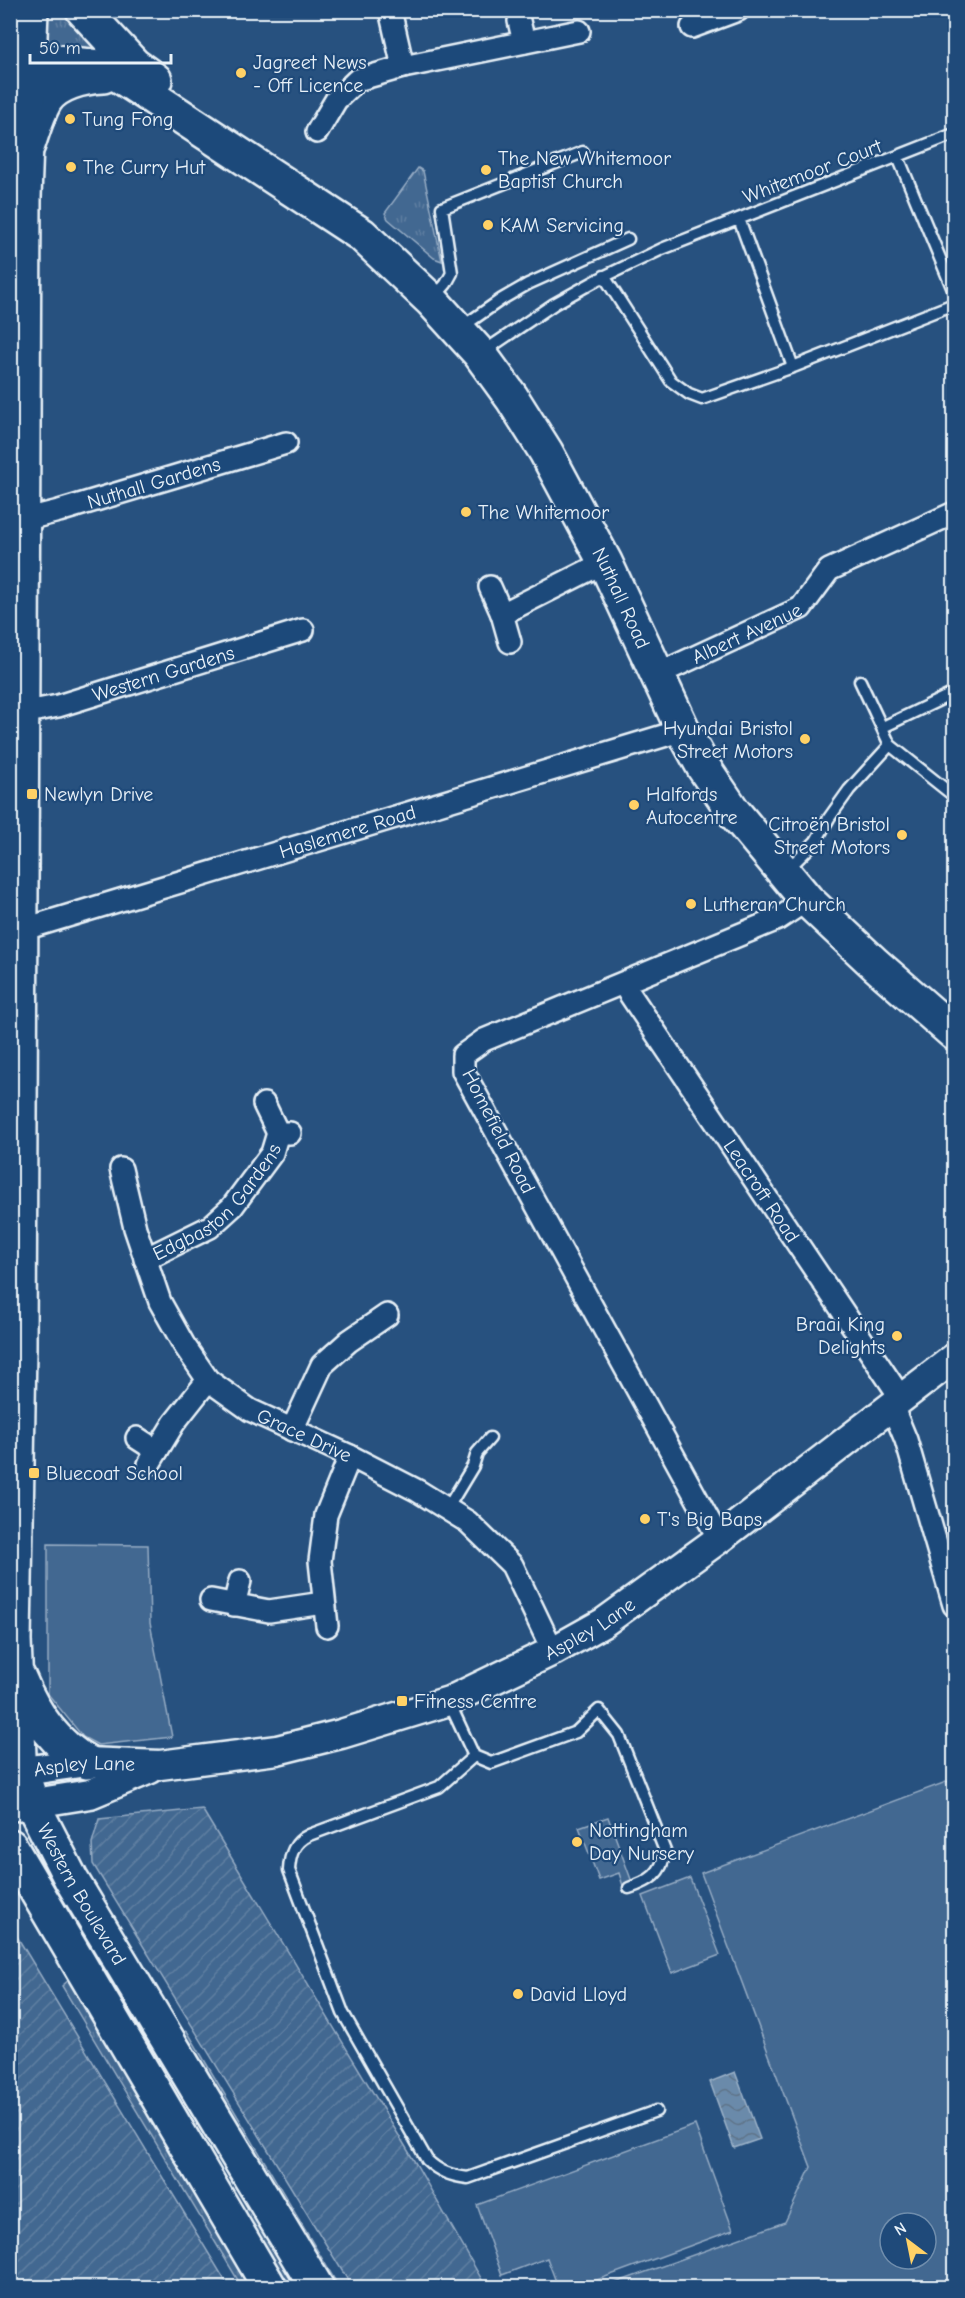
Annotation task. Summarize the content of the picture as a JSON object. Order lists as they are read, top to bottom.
{
  "streets": {
    "main road": ["Nuthall Road", "Aspley Lane", "Western Boulevard"],
    "street": [
      "Nuthall Gardens",
      "Albert Avenue",
      "Western Gardens",
      "Haslemere Road",
      "Homefield Road",
      "Leacroft Road",
      "Edgbaston Gardens",
      "Grace Drive"
    ],
    "lane": ["Whitemoor Court"]
  },
  "crossings": [
    ["Whitemoor Court", "Nuthall Road"],
    ["Nuthall Gardens", "Western Boulevard"],
    ["Nuthall Road", "Albert Avenue"],
    ["Nuthall Road", "Haslemere Road"],
    ["Nuthall Road", "Homefield Road"],
    ["Nuthall Road", "Western Boulevard"],
    ["Western Gardens", "Western Boulevard"],
    ["Haslemere Road", "Western Boulevard"],
    ["Homefield Road", "Leacroft Road"],
    ["Homefield Road", "Aspley Lane"],
    ["Leacroft Road", "Aspley Lane"],
    ["Edgbaston Gardens", "Grace Drive"],
    ["Grace Drive", "Aspley Lane"],
    ["Aspley Lane", "Western Boulevard"]
  ],
  "places": {
    "other": [
      "Jagreet News - Off Licence",
      "Tung Fong",
      "The Curry Hut",
      "The New Whitemoor Baptist Church",
      "KAM Servicing",
      "The Whitemoor",
      "Hyundai Bristol Street Motors",
      "Halfords Autocentre",
      "Citroën Bristol Street Motors",
      "Lutheran Church",
      "Braai King Delights",
      "T's Big Baps",
      "Nottingham Day Nursery",
      "David Lloyd"
    ],
    "transit": ["Newlyn Drive", "Bluecoat School", "Fitness Centre"]
  },
  "scale_bar": "50 m",
  "north": "top left"
}
